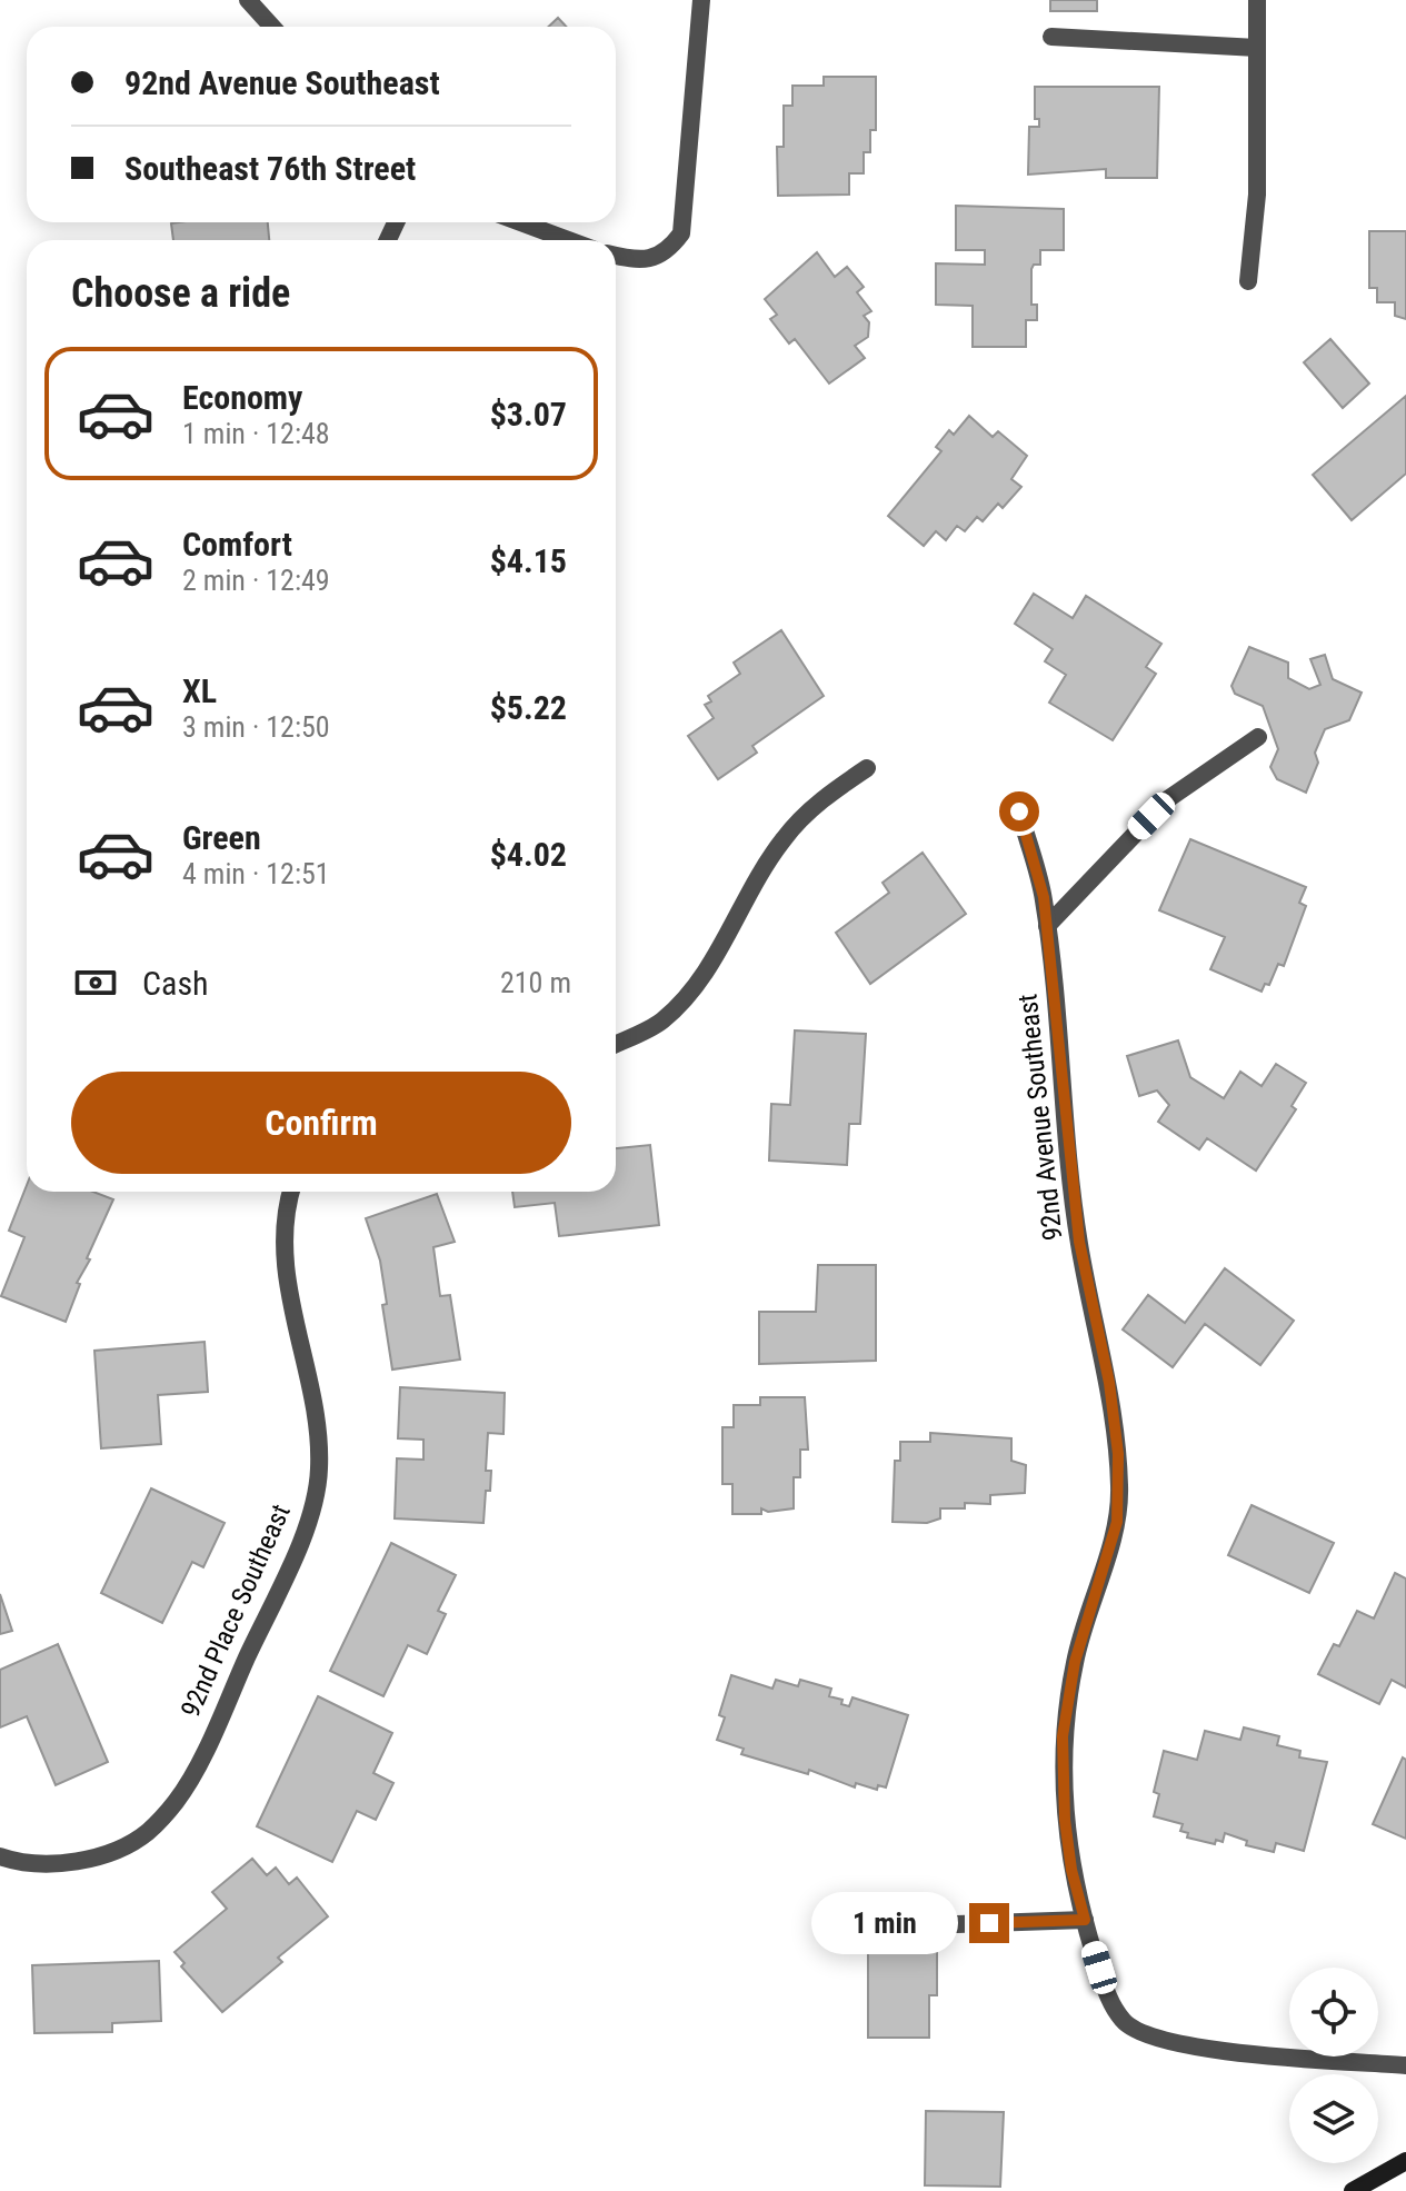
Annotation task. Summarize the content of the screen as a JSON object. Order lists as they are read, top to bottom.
{
  "streets": {
    "street": ["92nd Avenue Southeast", "92nd Place Southeast"]
  },
  "page": {
    "banner": ["92nd Avenue Southeast", "Southeast 76th Street"],
    "heading": "Choose a ride",
    "list": [
      {
        "name": "Economy",
        "note": "1 min · 12:48",
        "value": "$3.07"
      },
      {
        "name": "Comfort",
        "note": "2 min · 12:49",
        "value": "$4.15"
      },
      {
        "name": "XL",
        "note": "3 min · 12:50",
        "value": "$5.22"
      },
      {
        "name": "Green",
        "note": "4 min · 12:51",
        "value": "$4.02"
      }
    ],
    "pay": ["Cash", "210 m"],
    "buttons": "Confirm",
    "bubble": "1 min"
  }
}
